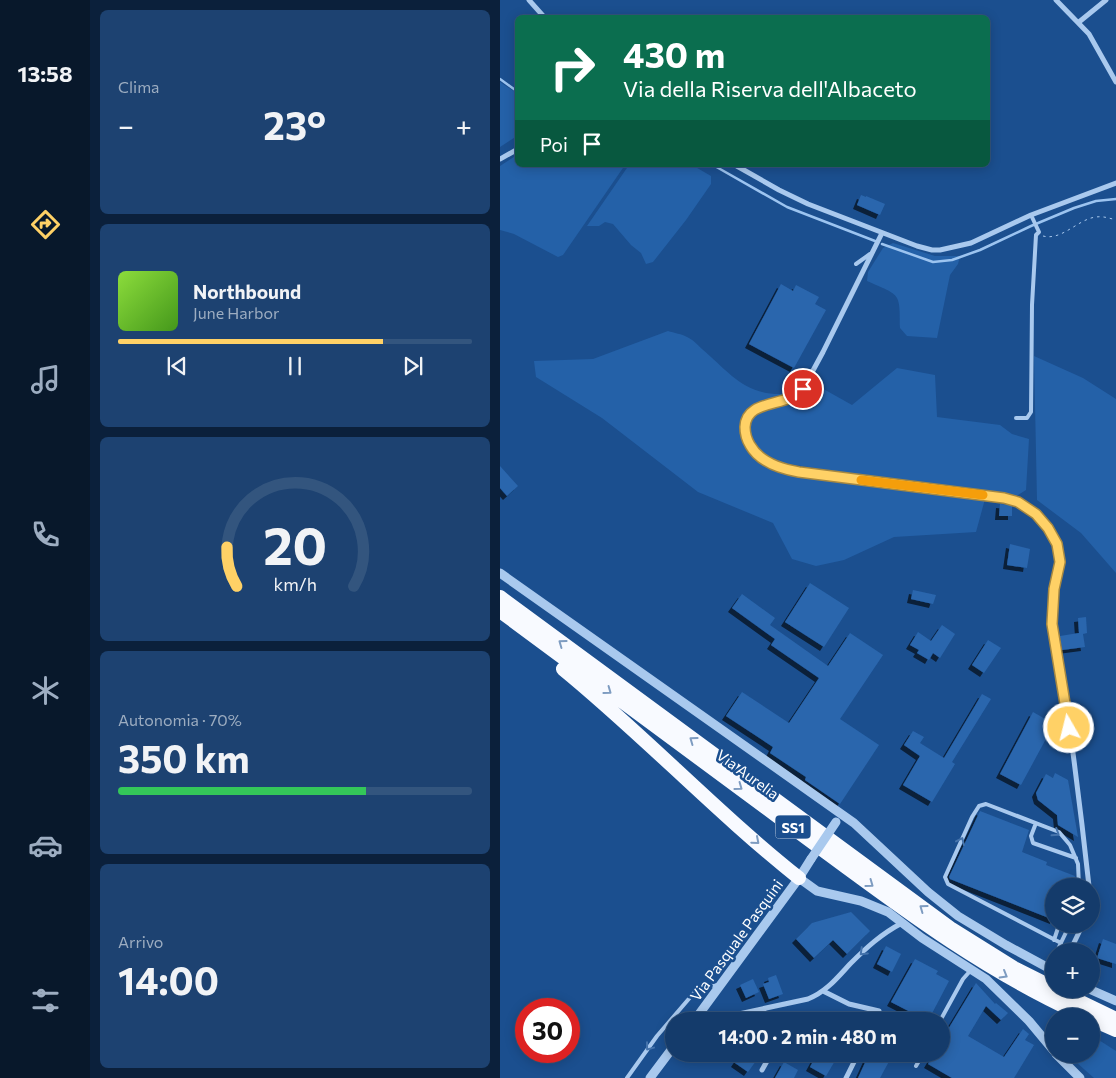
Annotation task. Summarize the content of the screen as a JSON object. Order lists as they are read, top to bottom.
{
  "streets": {
    "highway": ["Via Aurelia", "SS1"],
    "street": ["Via Pasquale Pasquini"]
  },
  "crossings": [
    ["Via Aurelia", "Via Pasquale Pasquini"]
  ],
  "page": {
    "tabs": "13:58",
    "tile": [
      "Clima",
      ["Autonomia · 70%", "350 km"],
      ["Arrivo", "14:00"]
    ],
    "turn": ["430 m", "Via della Riserva dell'Albaceto"],
    "heat": ["−", "23°", "+"],
    "then": "Poi",
    "song": ["Northbound", "June Harbor"],
    "map_buttons": ["+", "−"],
    "limit": "30",
    "trip": "14:00 · 2 min · 480 m",
    "gauge": ["20", "km/h"]
  }
}
